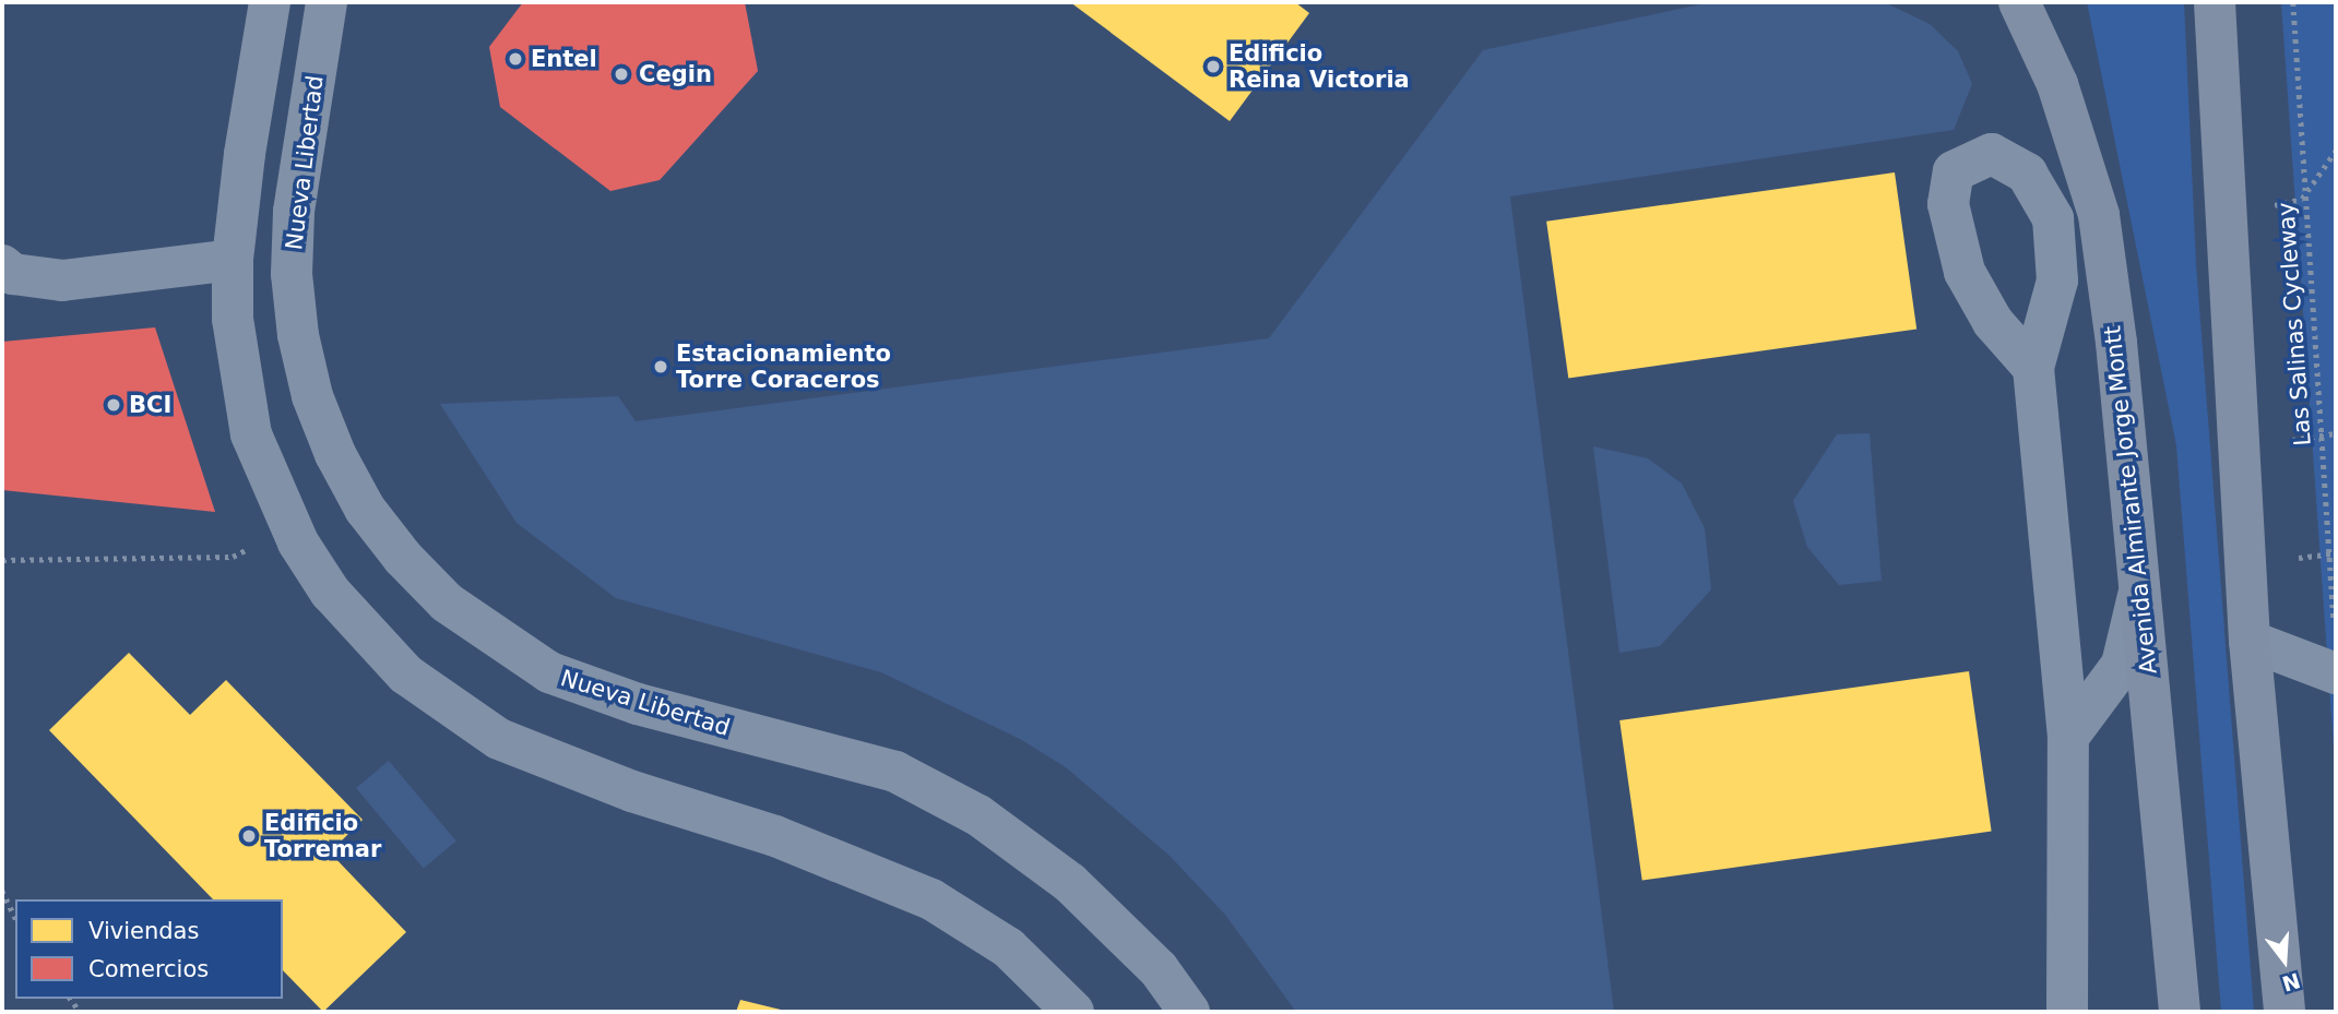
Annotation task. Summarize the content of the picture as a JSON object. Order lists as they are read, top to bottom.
{
  "streets": {
    "main road": ["Avenida Almirante Jorge Montt"],
    "street": ["Nueva Libertad"],
    "path": ["Las Salinas Cycleway"]
  },
  "places": [
    "Entel",
    "Edificio Reina Victoria",
    "Cegin",
    "Estacionamiento Torre Coraceros",
    "BCI",
    "Edificio Torremar"
  ],
  "legend": ["Viviendas", "Comercios"],
  "north": "bottom"
}
